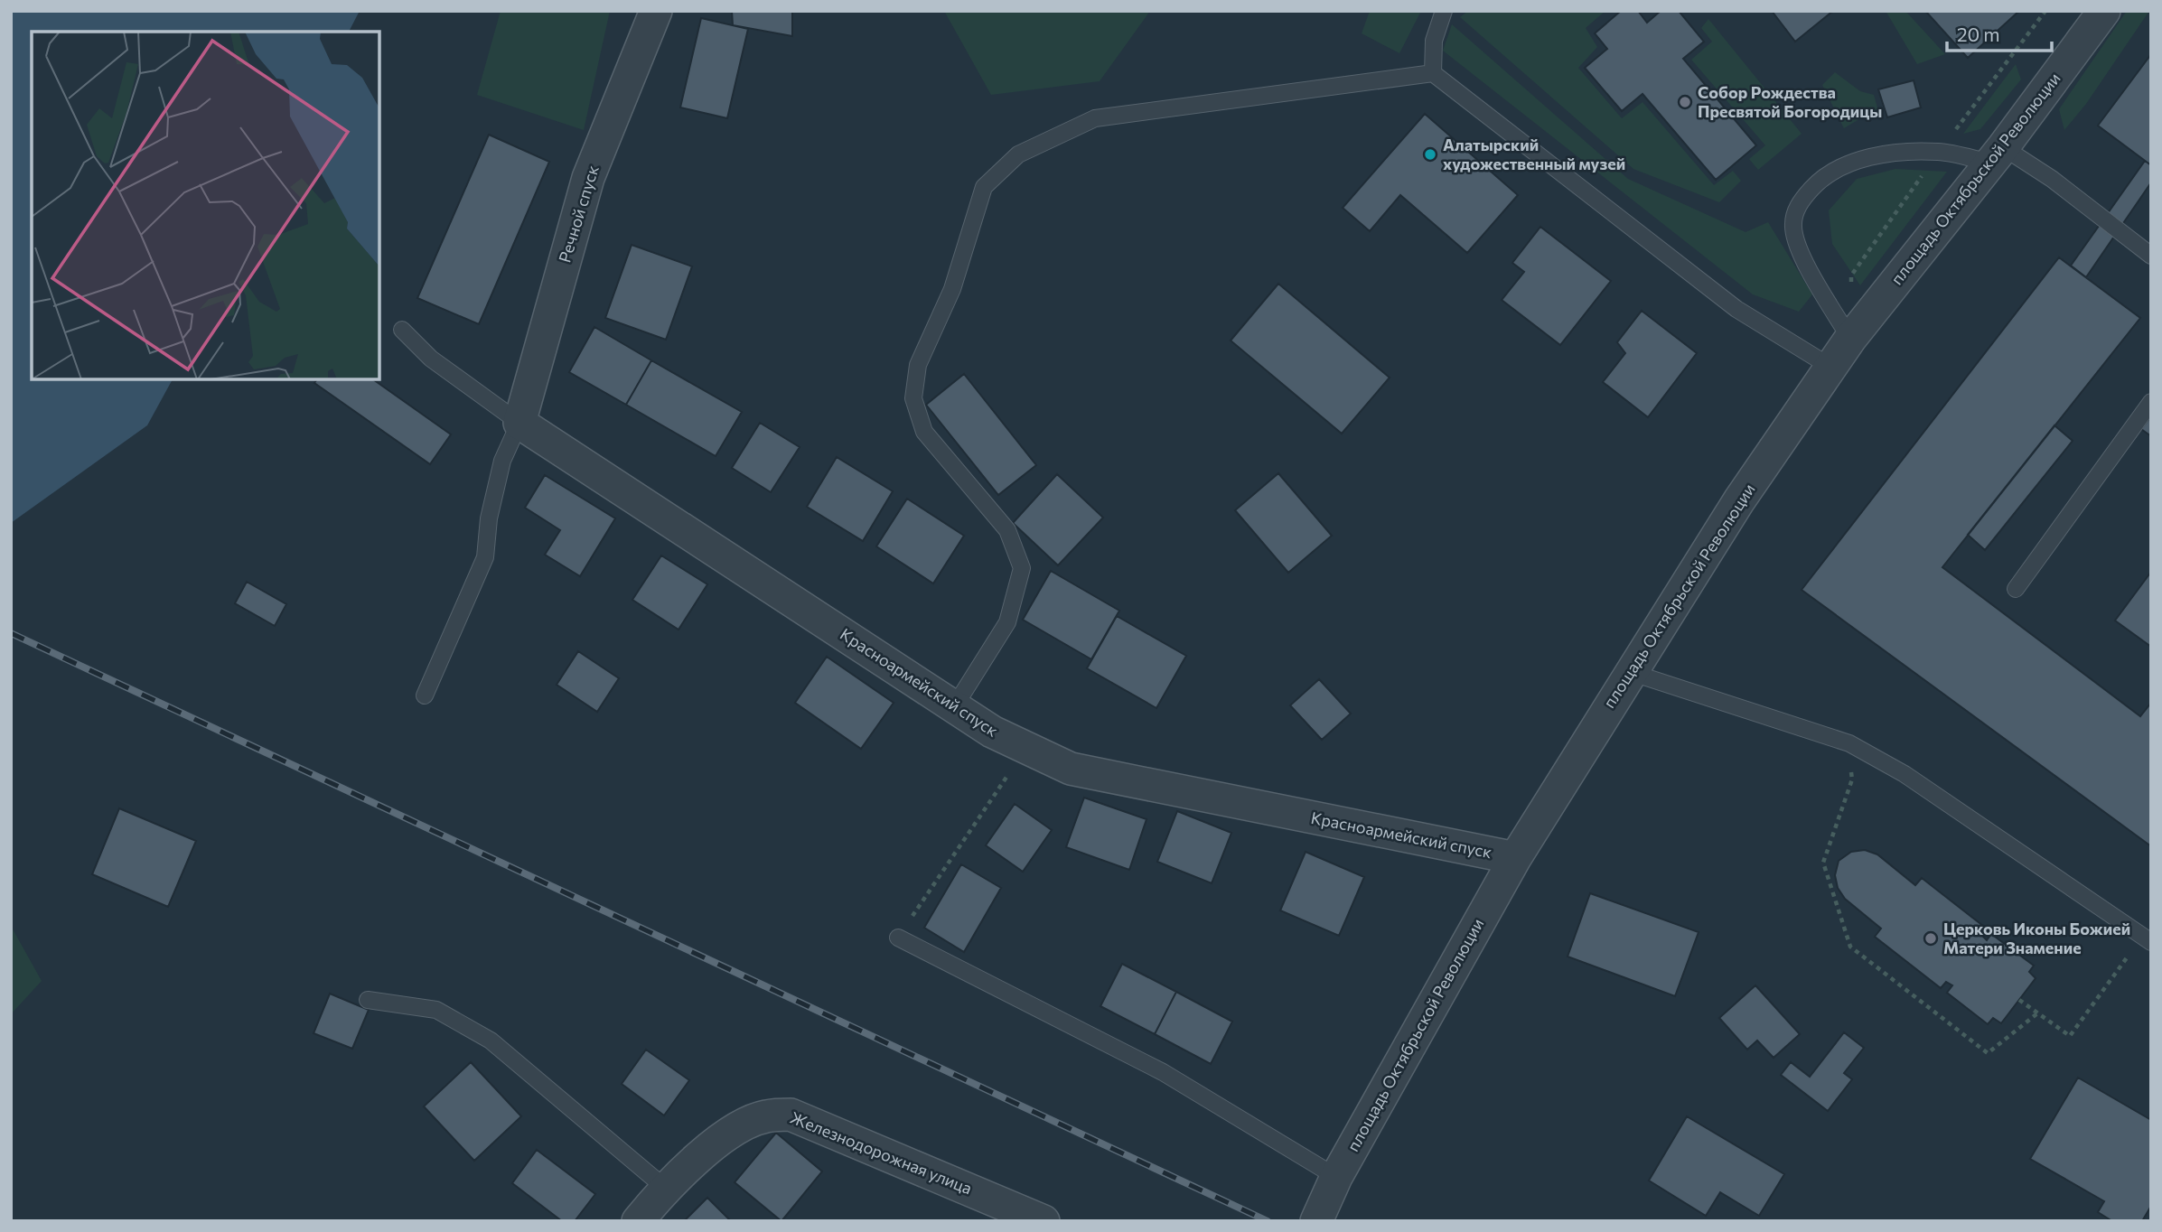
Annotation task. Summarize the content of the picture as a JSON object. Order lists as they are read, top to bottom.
{
  "streets": {
    "street": [
      "площадь Октябрьской Революции",
      "Речной спуск",
      "Красноармейский спуск",
      "Железнодорожная улица"
    ]
  },
  "crossings": [
    ["площадь Октябрьской Революции", "Красноармейский спуск"],
    ["Речной спуск", "Красноармейский спуск"]
  ],
  "places": ["Собор Рождества Пресвятой Богородицы", "Алатырский художественный музей", "Церковь Иконы Божией Матери Знамение"],
  "scale_bar": "20 m"
}
